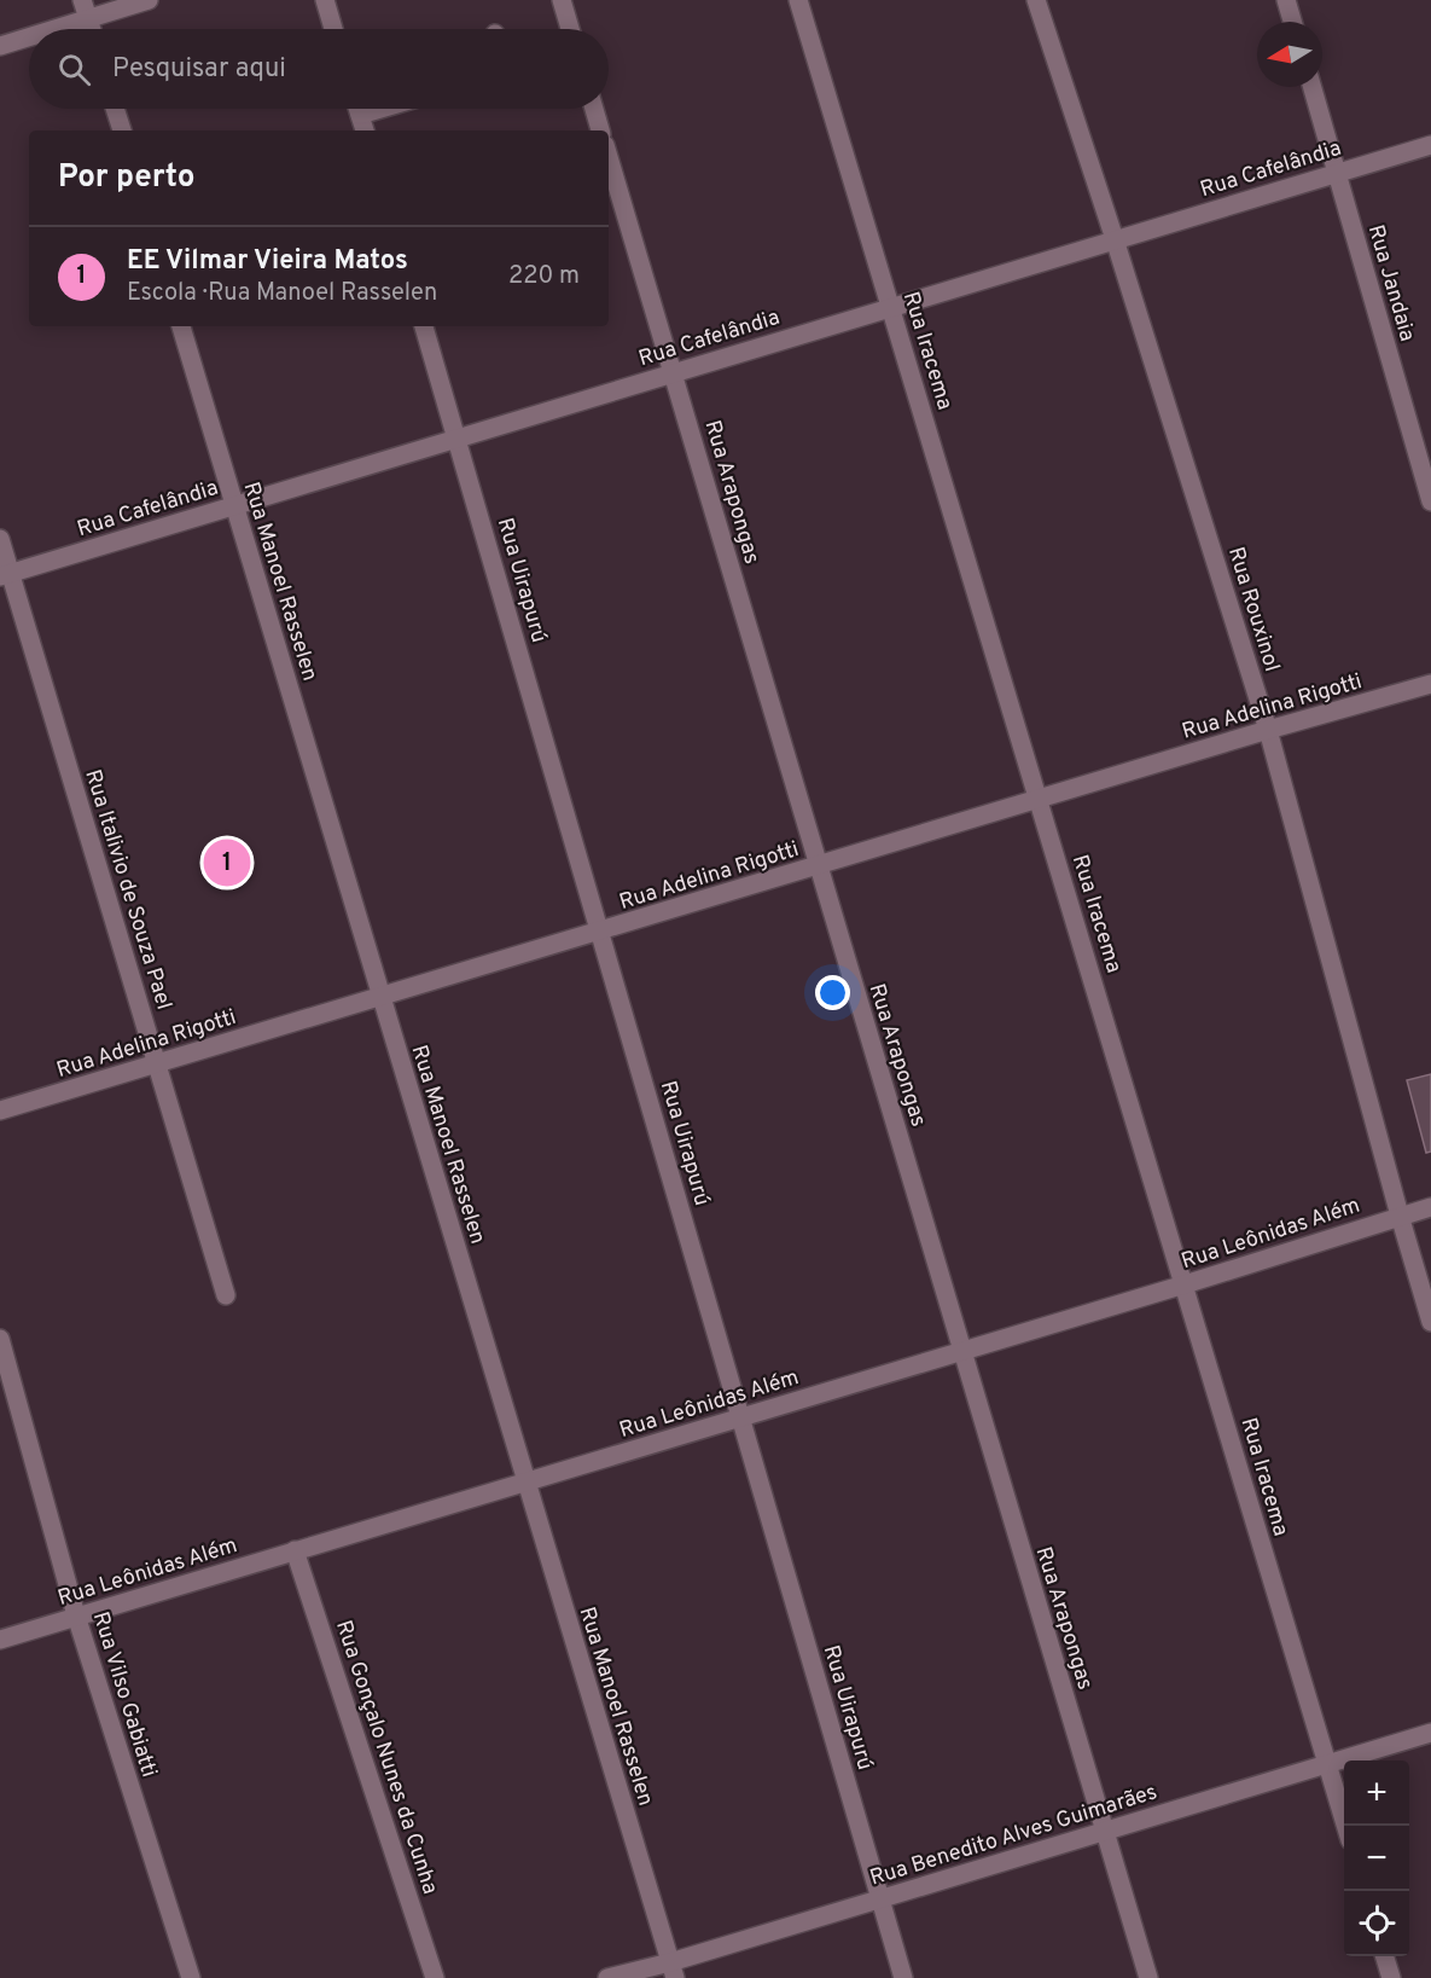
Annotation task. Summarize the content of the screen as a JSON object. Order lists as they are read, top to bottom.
{
  "streets": {
    "street": [
      "Rua Cafelândia",
      "Rua Jandaia",
      "Rua Iracema",
      "Rua Arapongas",
      "Rua Uirapurú",
      "Rua Manoel Rasselen",
      "Rua Rouxinol",
      "Rua Adelina Rigotti",
      "Rua Italivio de Souza Pael",
      "Rua Leônidas Além",
      "Rua Vilso Gabiatti",
      "Rua Gonçalo Nunes da Cunha",
      "Rua Benedito Alves Guimarães"
    ]
  },
  "crossings": [
    ["Rua Cafelândia", "Rua Jandaia"],
    ["Rua Cafelândia", "Rua Iracema"],
    ["Rua Cafelândia", "Rua Arapongas"],
    ["Rua Cafelândia", "Rua Uirapurú"],
    ["Rua Cafelândia", "Rua Manoel Rasselen"],
    ["Rua Cafelândia", "Rua Rouxinol"],
    ["Rua Cafelândia", "Rua Italivio de Souza Pael"],
    ["Rua Iracema", "Rua Adelina Rigotti"],
    ["Rua Iracema", "Rua Leônidas Além"],
    ["Rua Iracema", "Rua Benedito Alves Guimarães"],
    ["Rua Arapongas", "Rua Adelina Rigotti"],
    ["Rua Arapongas", "Rua Leônidas Além"],
    ["Rua Arapongas", "Rua Benedito Alves Guimarães"],
    ["Rua Uirapurú", "Rua Adelina Rigotti"],
    ["Rua Uirapurú", "Rua Leônidas Além"],
    ["Rua Uirapurú", "Rua Benedito Alves Guimarães"],
    ["Rua Manoel Rasselen", "Rua Adelina Rigotti"],
    ["Rua Manoel Rasselen", "Rua Leônidas Além"],
    ["Rua Manoel Rasselen", "Rua Benedito Alves Guimarães"],
    ["Rua Rouxinol", "Rua Adelina Rigotti"],
    ["Rua Rouxinol", "Rua Leônidas Além"],
    ["Rua Adelina Rigotti", "Rua Italivio de Souza Pael"],
    ["Rua Leônidas Além", "Rua Vilso Gabiatti"],
    ["Rua Leônidas Além", "Rua Gonçalo Nunes da Cunha"]
  ],
  "north": "left",
  "page": {
    "search": "Pesquisar aqui",
    "heading": "Por perto",
    "list": [
      {
        "mark": "1",
        "name": "EE Vilmar Vieira Matos",
        "note": "Escola · Rua Manoel Rasselen",
        "value": "220 m"
      }
    ],
    "pins": "1",
    "map_buttons": ["+", "−"]
  }
}
